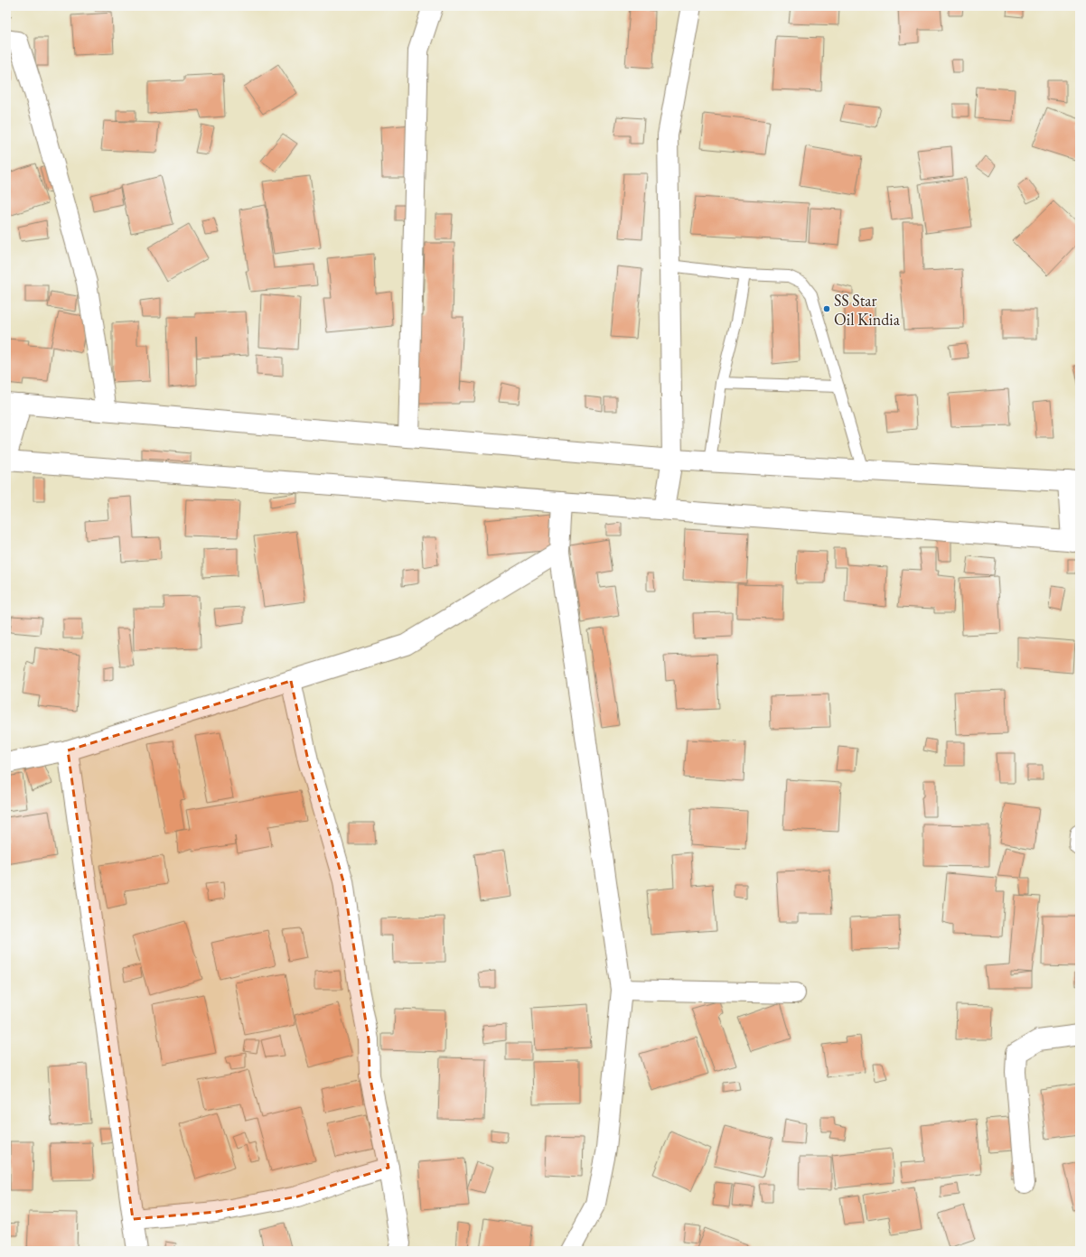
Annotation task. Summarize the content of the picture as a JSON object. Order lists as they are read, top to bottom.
{
  "places": ["SS Star Oil Kindia"]
}
